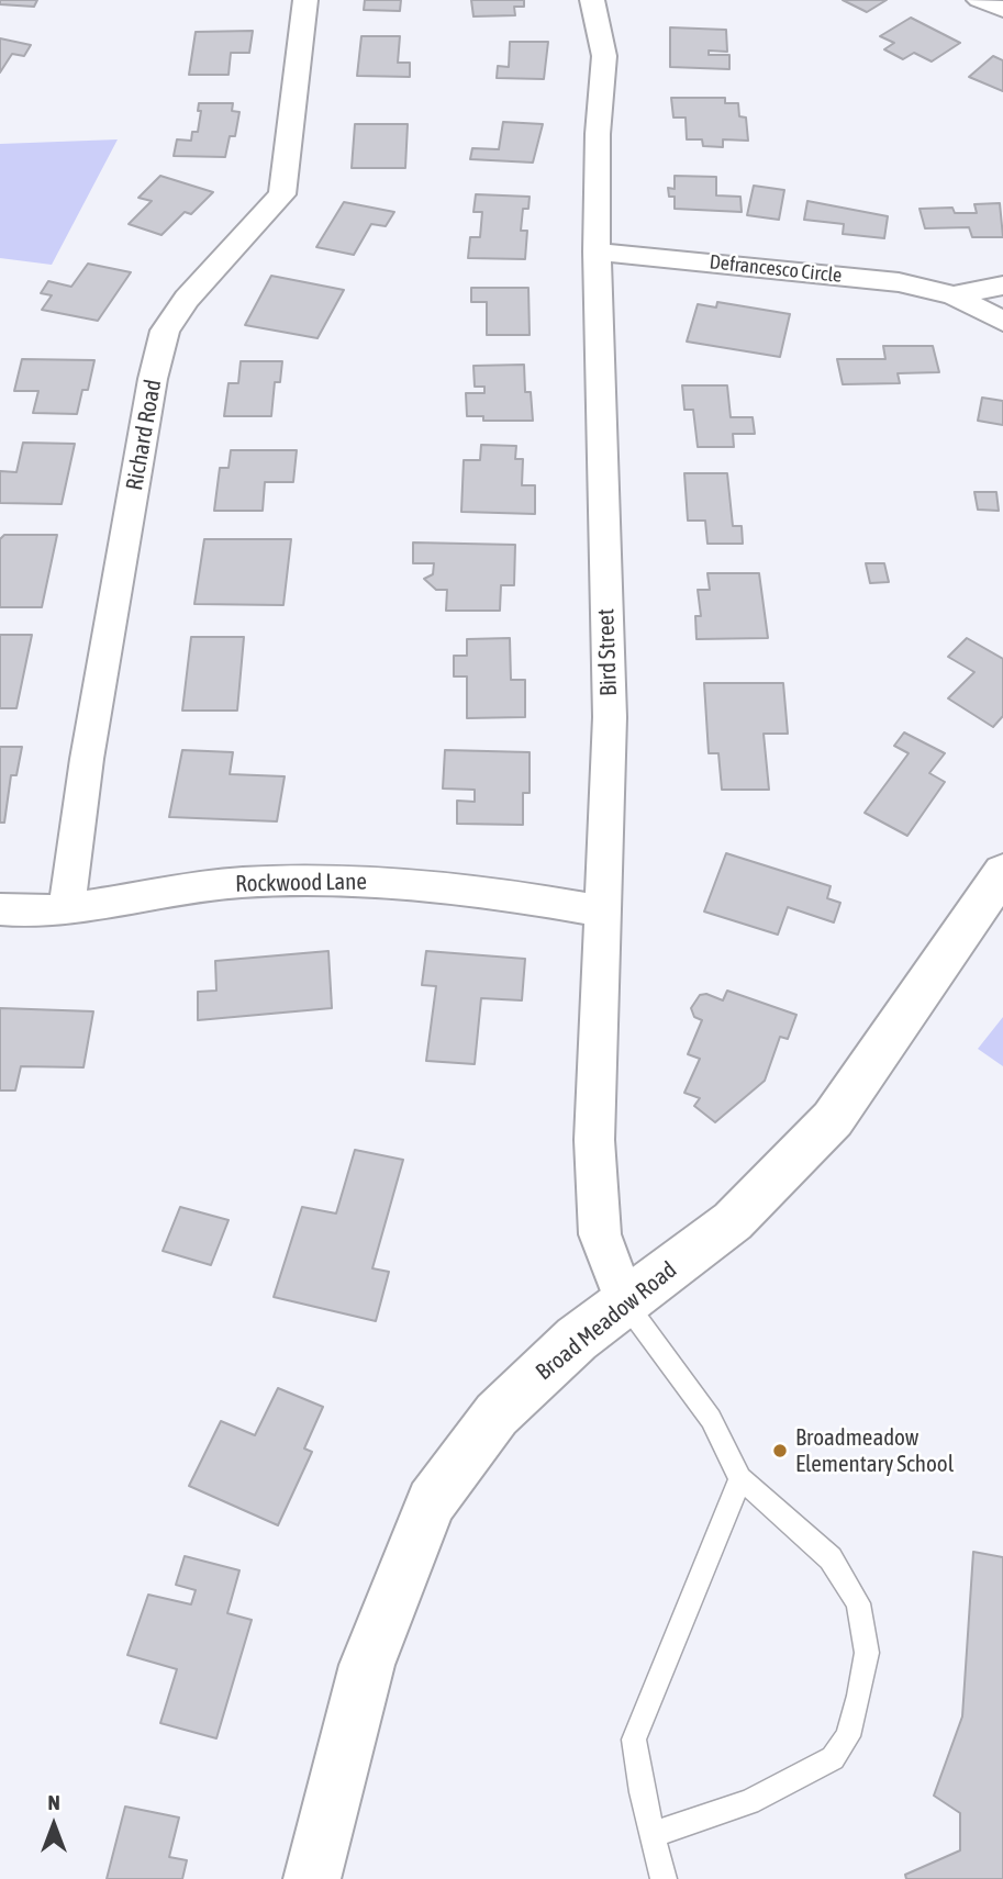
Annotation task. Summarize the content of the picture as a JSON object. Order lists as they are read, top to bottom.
{
  "streets": {
    "street": [
      "Defrancesco Circle",
      "Richard Road",
      "Bird Street",
      "Rockwood Lane",
      "Broad Meadow Road"
    ]
  },
  "crossings": [
    ["Defrancesco Circle", "Bird Street"],
    ["Richard Road", "Rockwood Lane"],
    ["Bird Street", "Rockwood Lane"],
    ["Bird Street", "Broad Meadow Road"]
  ],
  "places": ["Broadmeadow Elementary School"],
  "north": "top"
}
